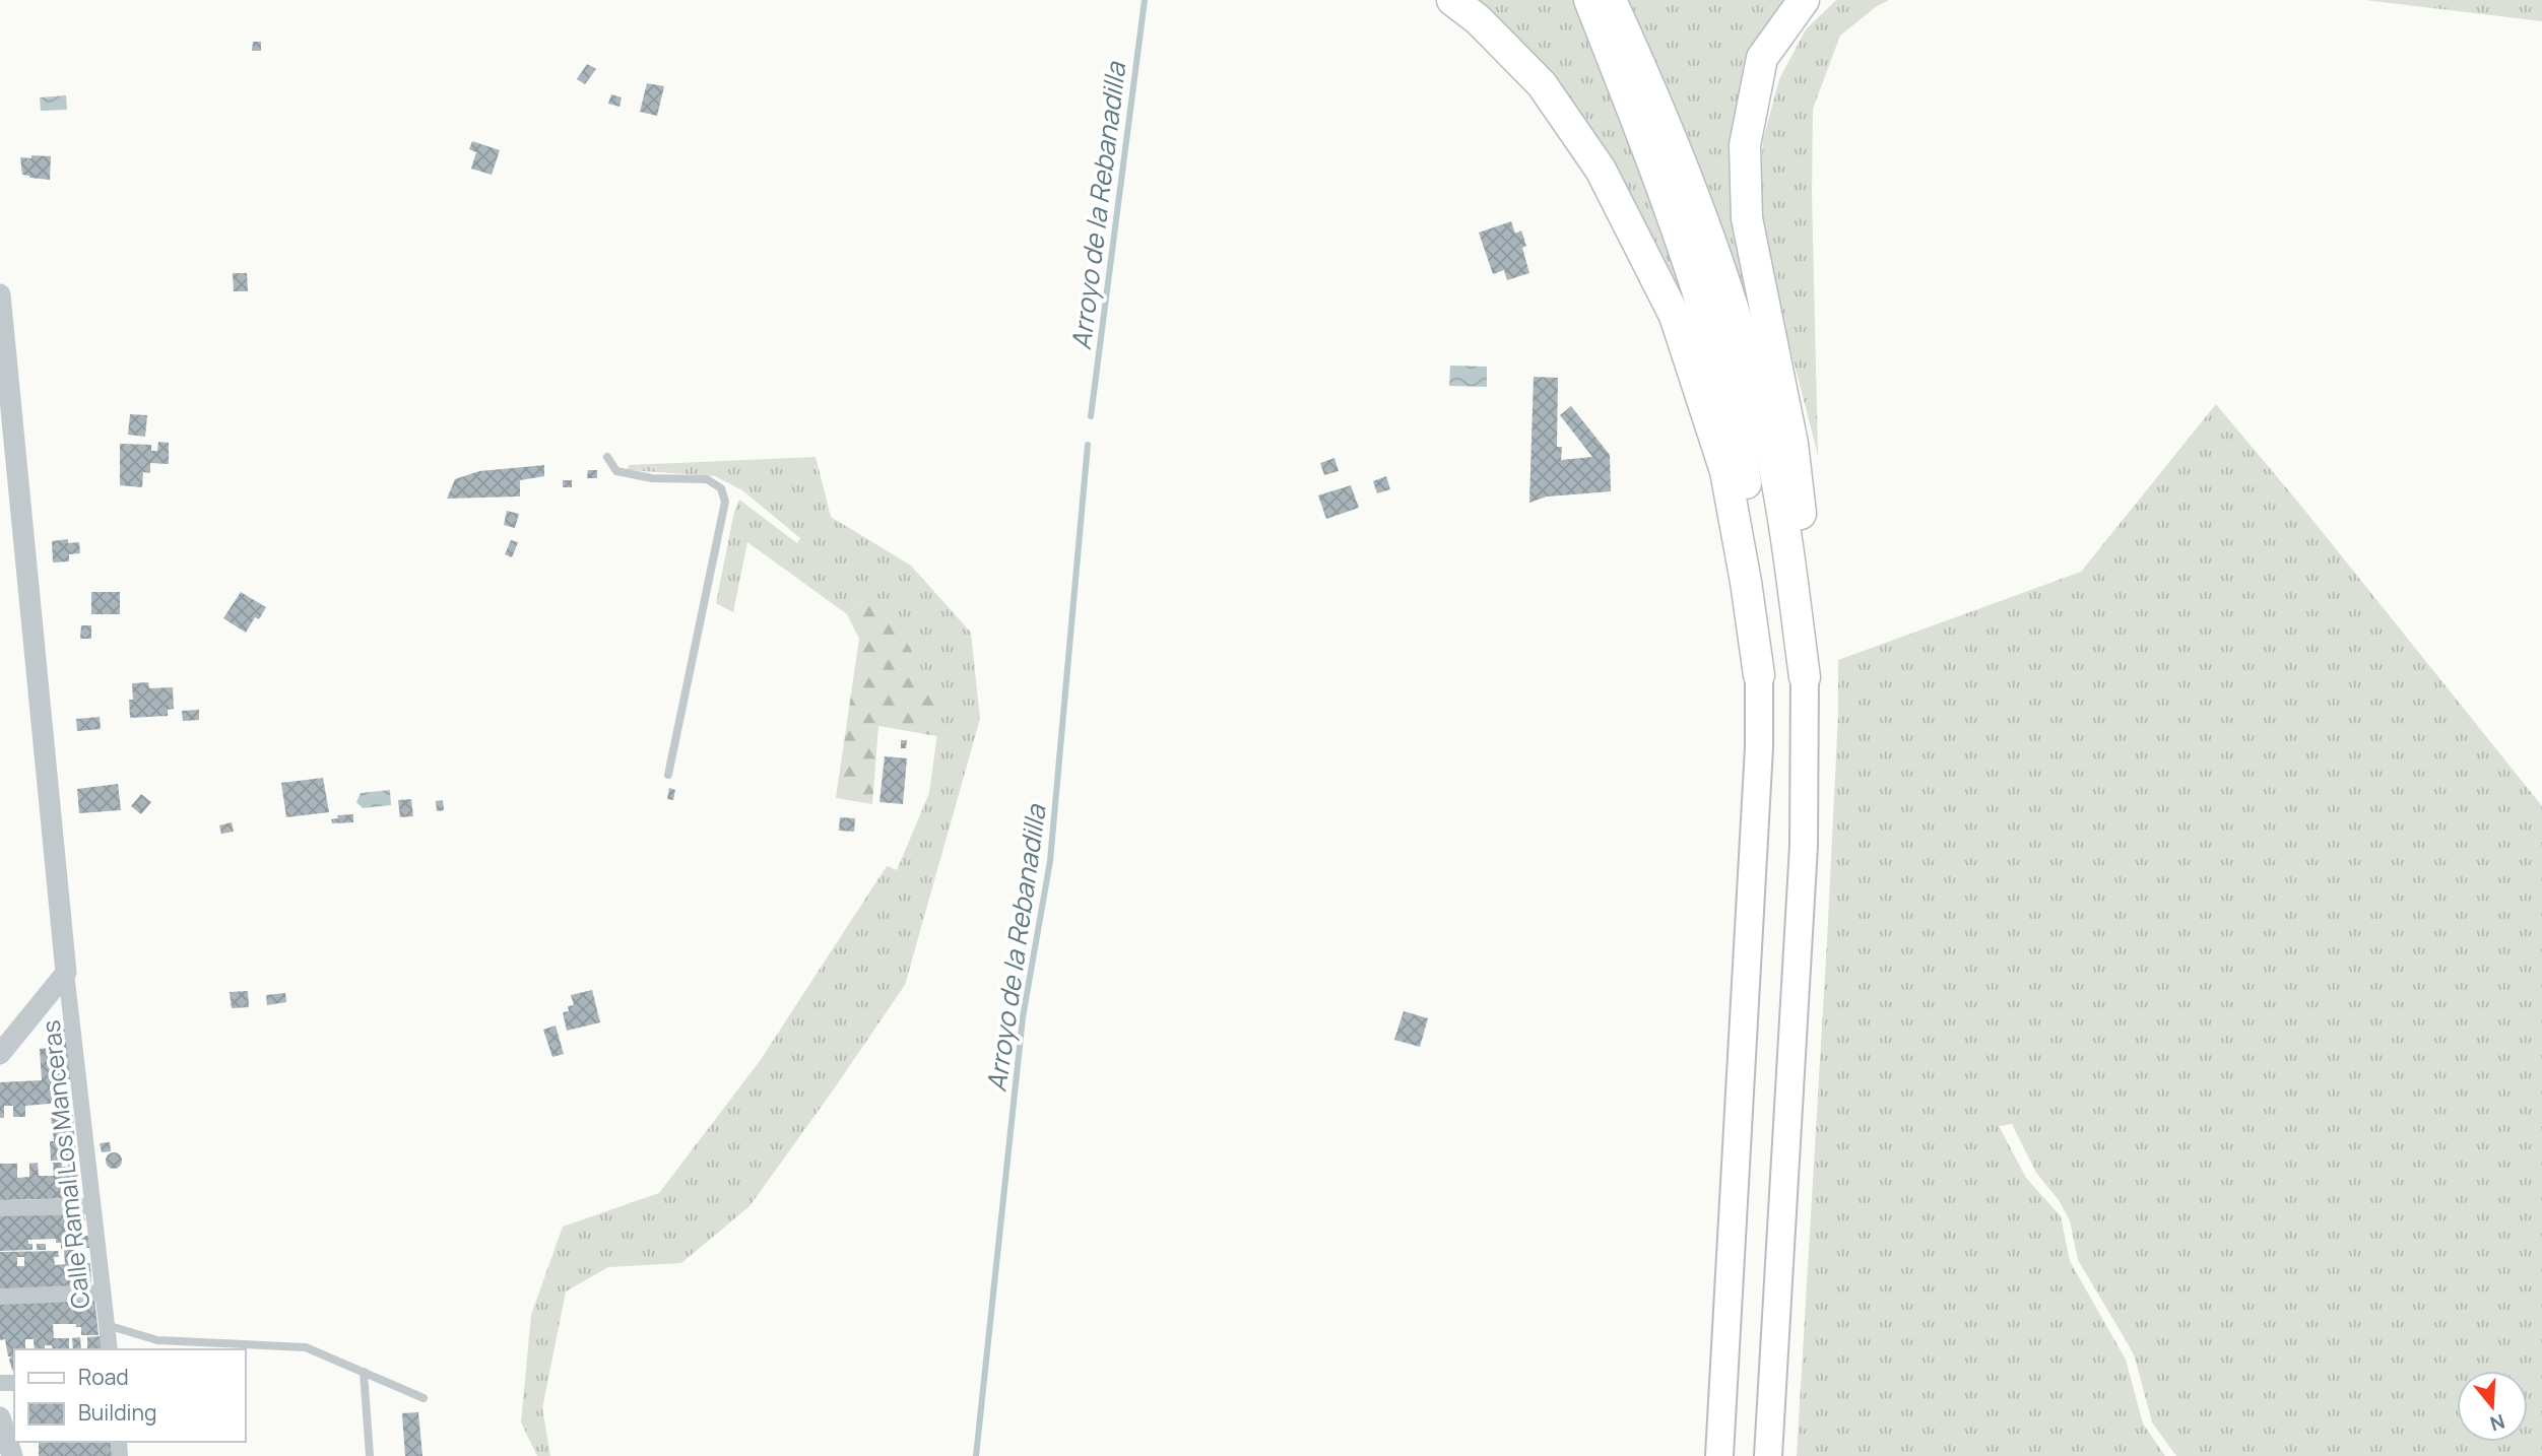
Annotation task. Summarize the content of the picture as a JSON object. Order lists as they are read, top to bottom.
{
  "streets": {
    "street": ["Calle Ramal Los Manceras"]
  },
  "water": ["Arroyo de la Rebanadilla"],
  "legend": ["Road", "Building"],
  "north": "bottom"
}
